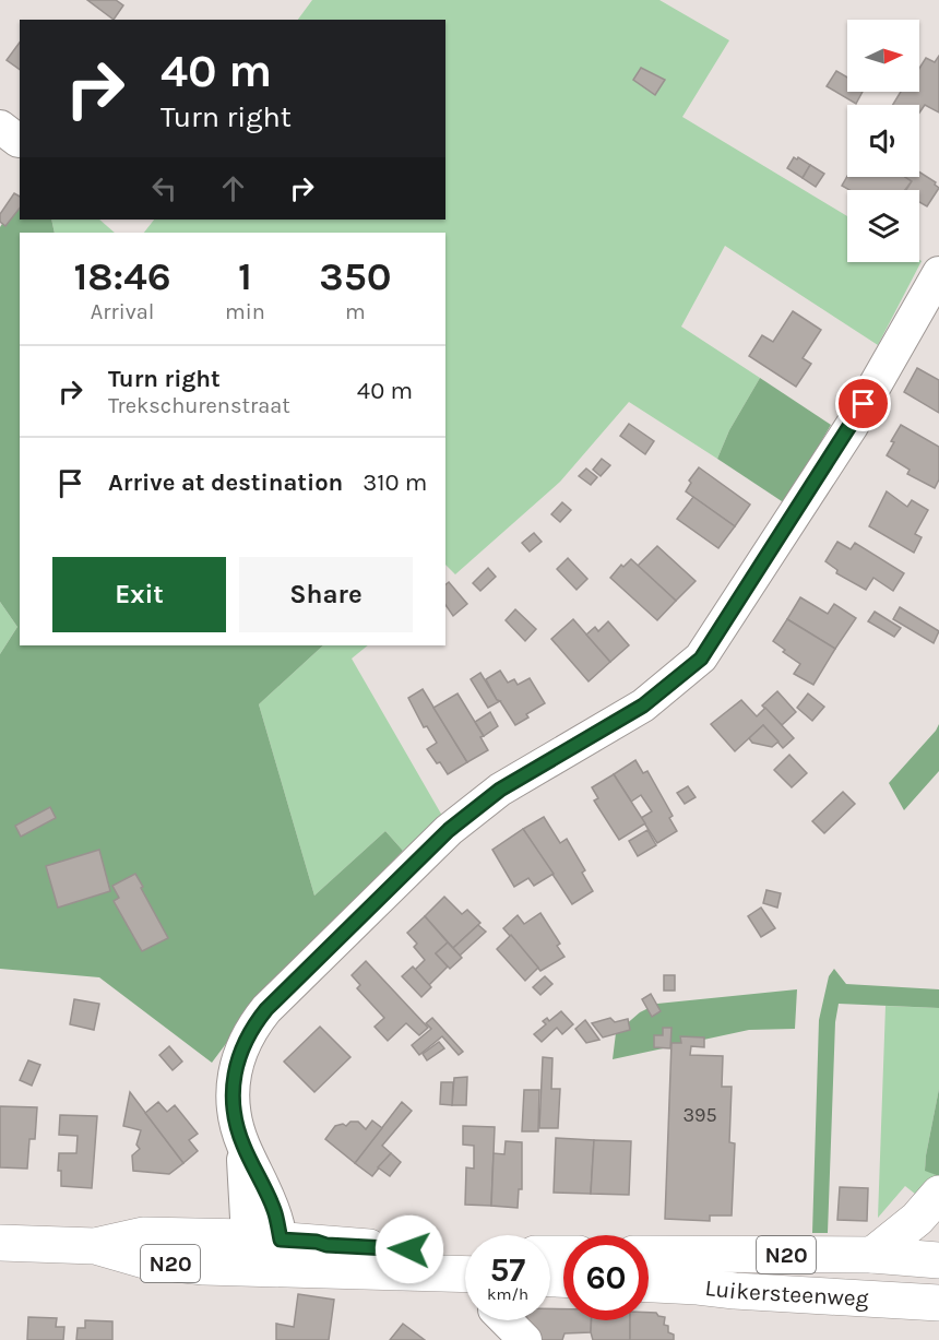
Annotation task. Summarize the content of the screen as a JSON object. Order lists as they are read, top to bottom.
{
  "streets": {
    "main road": ["N20", "Luikersteenweg"]
  },
  "house_numbers": ["395"],
  "north": "right",
  "page": {
    "turn": ["40 m", "Turn right"],
    "eta": [
      "18:46",
      "Arrival",
      "1",
      "min",
      "350",
      "m"
    ],
    "list": [
      {
        "name": "Turn right",
        "note": "Trekschurenstraat",
        "value": "40 m"
      },
      {
        "name": "Arrive at destination",
        "value": "310 m"
      }
    ],
    "buttons": ["Exit", "Share"],
    "speed": "57 km/h",
    "limit": "60"
  }
}
